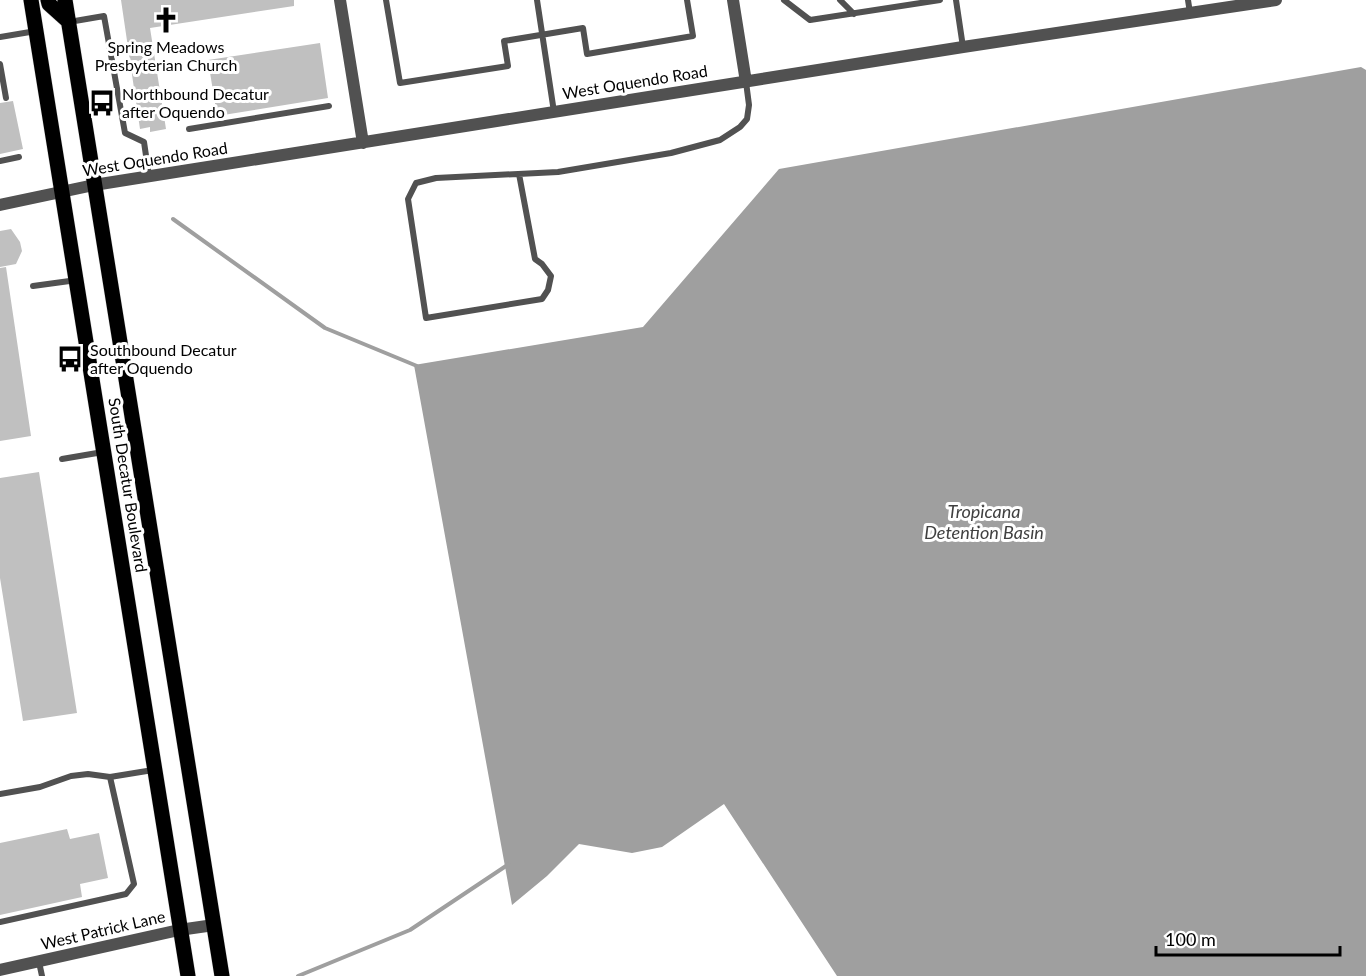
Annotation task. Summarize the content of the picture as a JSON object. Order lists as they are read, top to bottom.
{
  "streets": {
    "main road": ["South Decatur Boulevard"],
    "street": ["West Oquendo Road", "West Patrick Lane"]
  },
  "crossings": [
    ["West Oquendo Road", "South Decatur Boulevard"],
    ["South Decatur Boulevard", "West Patrick Lane"]
  ],
  "water": ["Tropicana Detention Basin"],
  "places": {
    "church": ["Spring Meadows Presbyterian Church"],
    "bus stop": ["Northbound Decatur after Oquendo", "Southbound Decatur after Oquendo"]
  },
  "scale_bar": "100 m"
}
